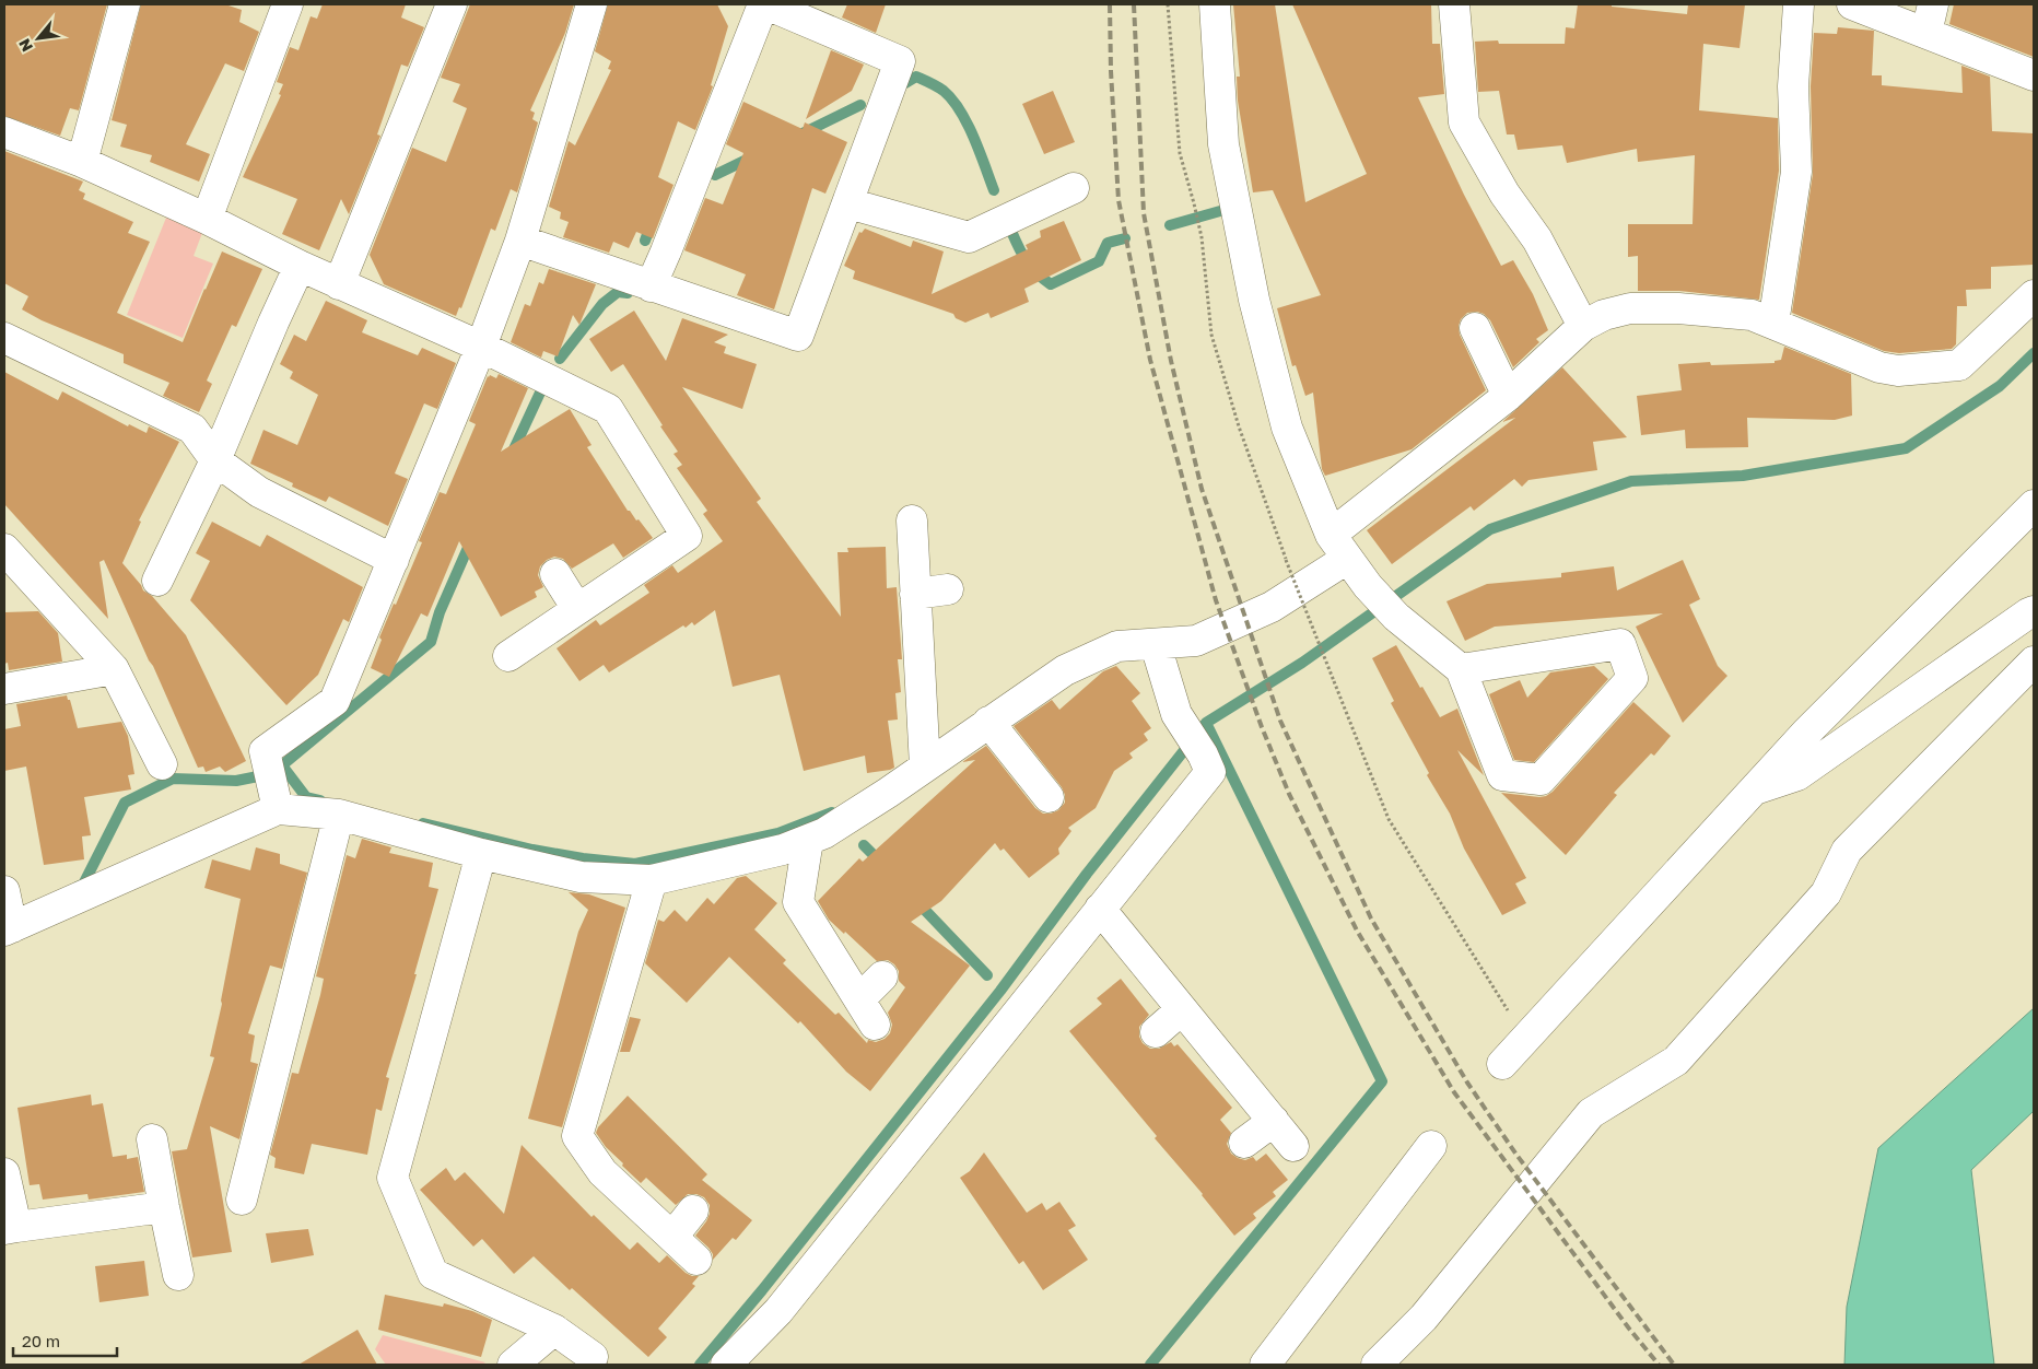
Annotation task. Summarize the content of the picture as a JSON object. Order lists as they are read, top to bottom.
{
  "scale_bar": "20 m",
  "north": "bottom left"
}
